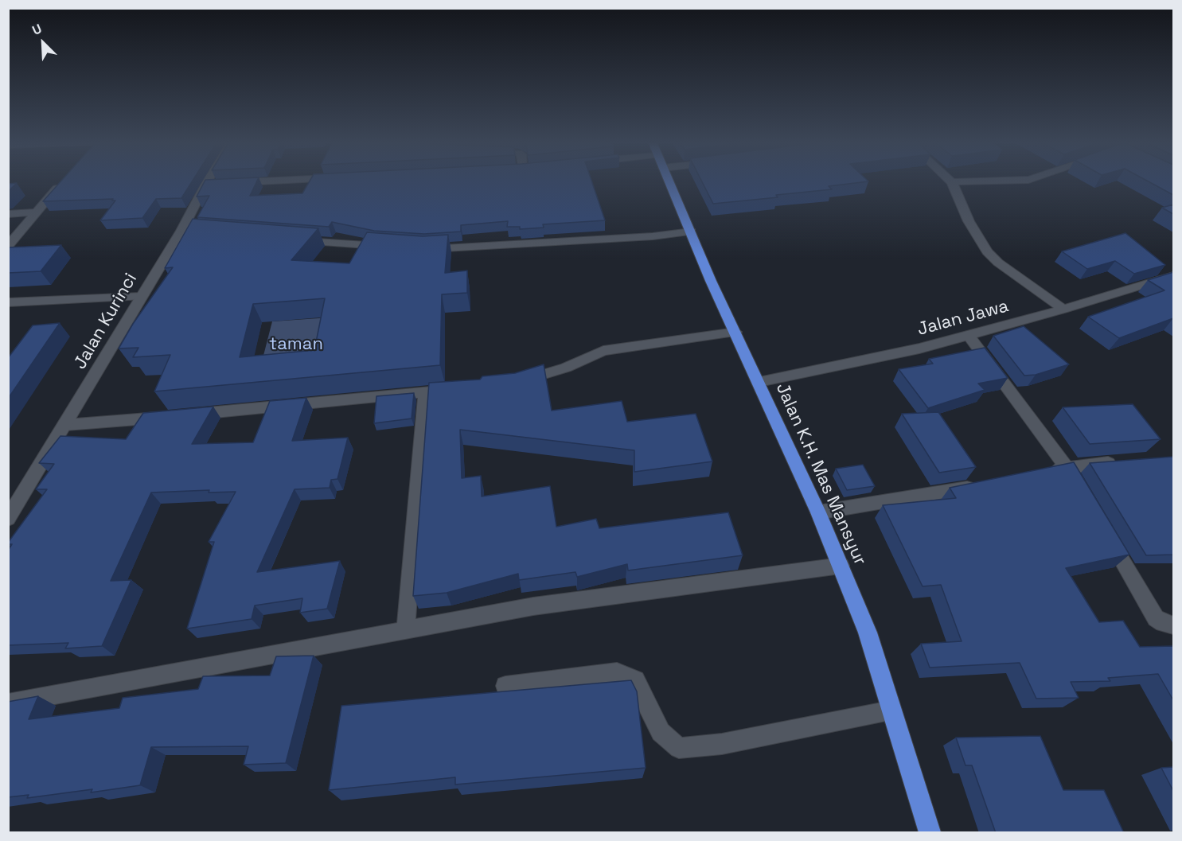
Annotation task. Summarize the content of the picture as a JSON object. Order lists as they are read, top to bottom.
{
  "streets": {
    "highway": ["Jalan K.H. Mas Mansyur"],
    "street": ["Jalan Jawa", "Jalan Kurinci"]
  },
  "crossings": [
    ["Jalan Jawa", "Jalan K.H. Mas Mansyur"]
  ],
  "parks": ["taman"],
  "north": "top left"
}
